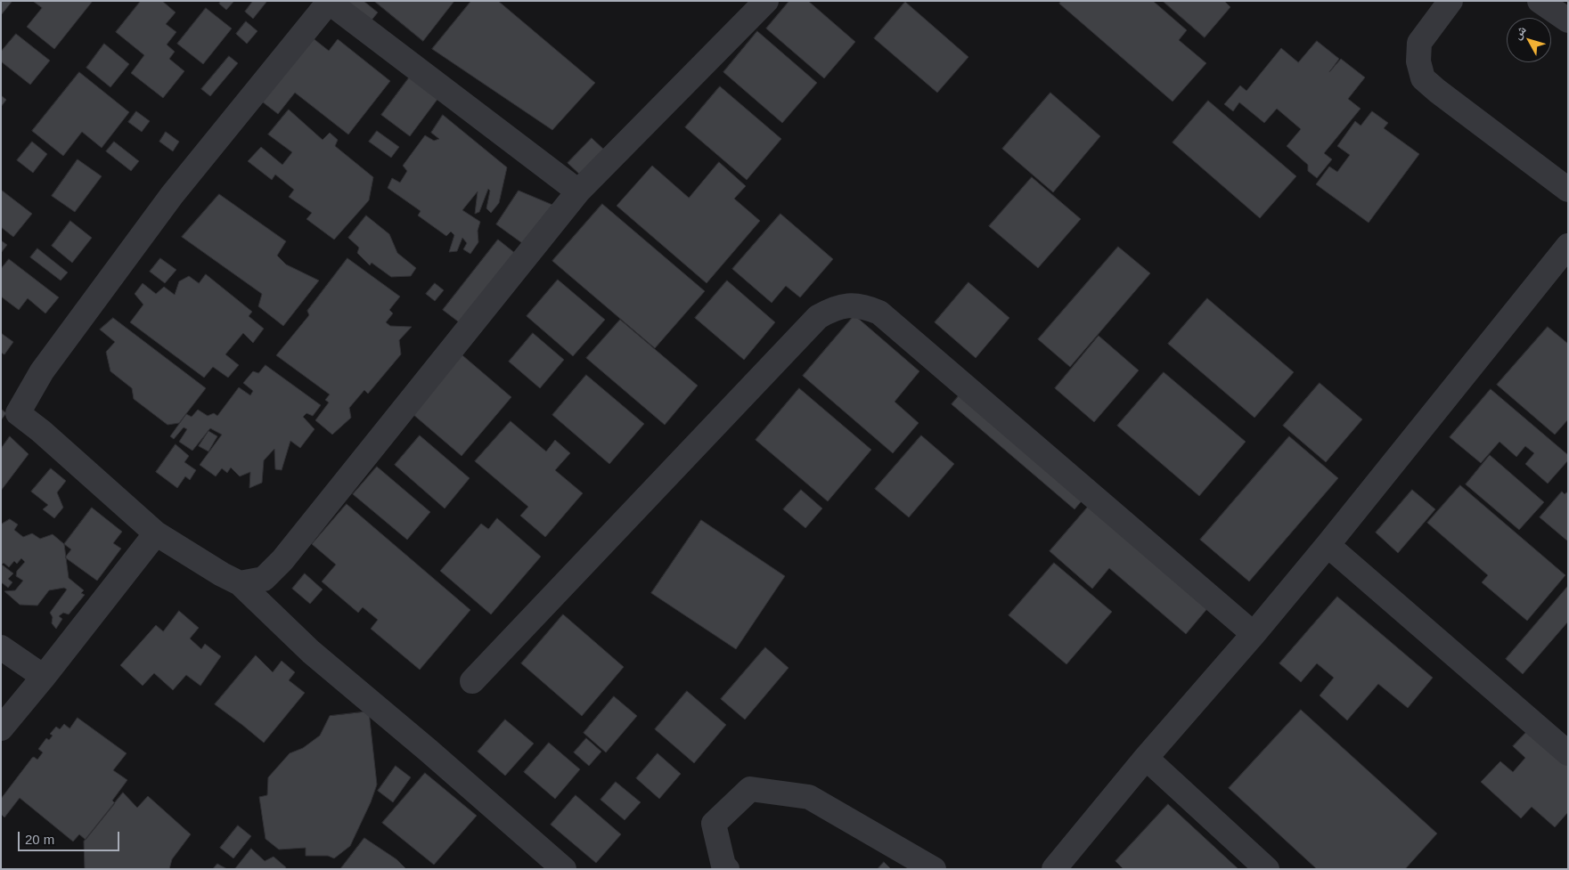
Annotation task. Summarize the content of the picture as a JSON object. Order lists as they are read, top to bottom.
{
  "scale_bar": "20 m",
  "north": "top left"
}
